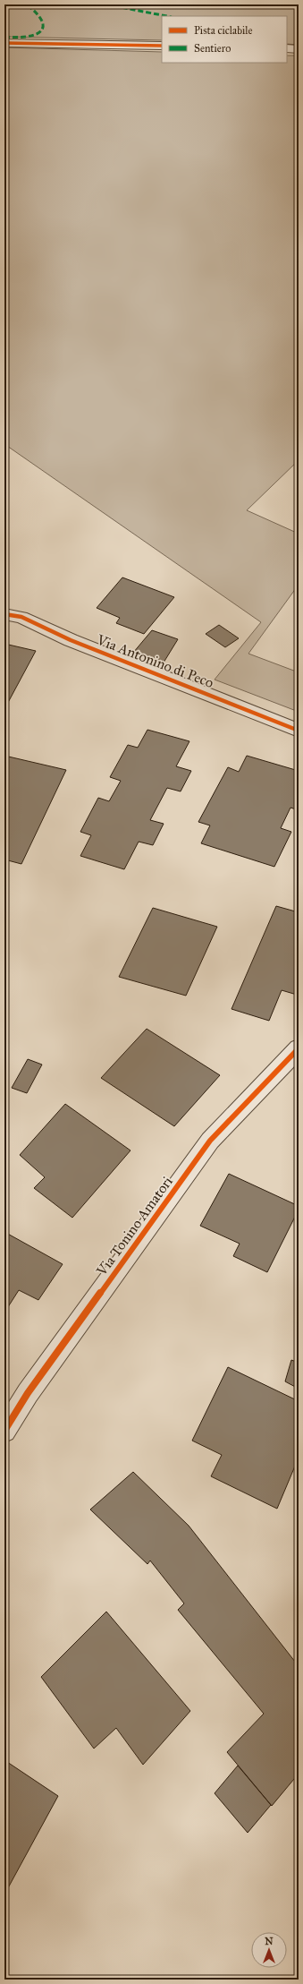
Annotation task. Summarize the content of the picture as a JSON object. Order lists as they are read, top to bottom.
{
  "streets": {
    "street": ["Via Antonino di Peco", "Via Tonino Amatori"]
  },
  "legend": ["Pista ciclabile", "Sentiero"],
  "north": "top"
}
